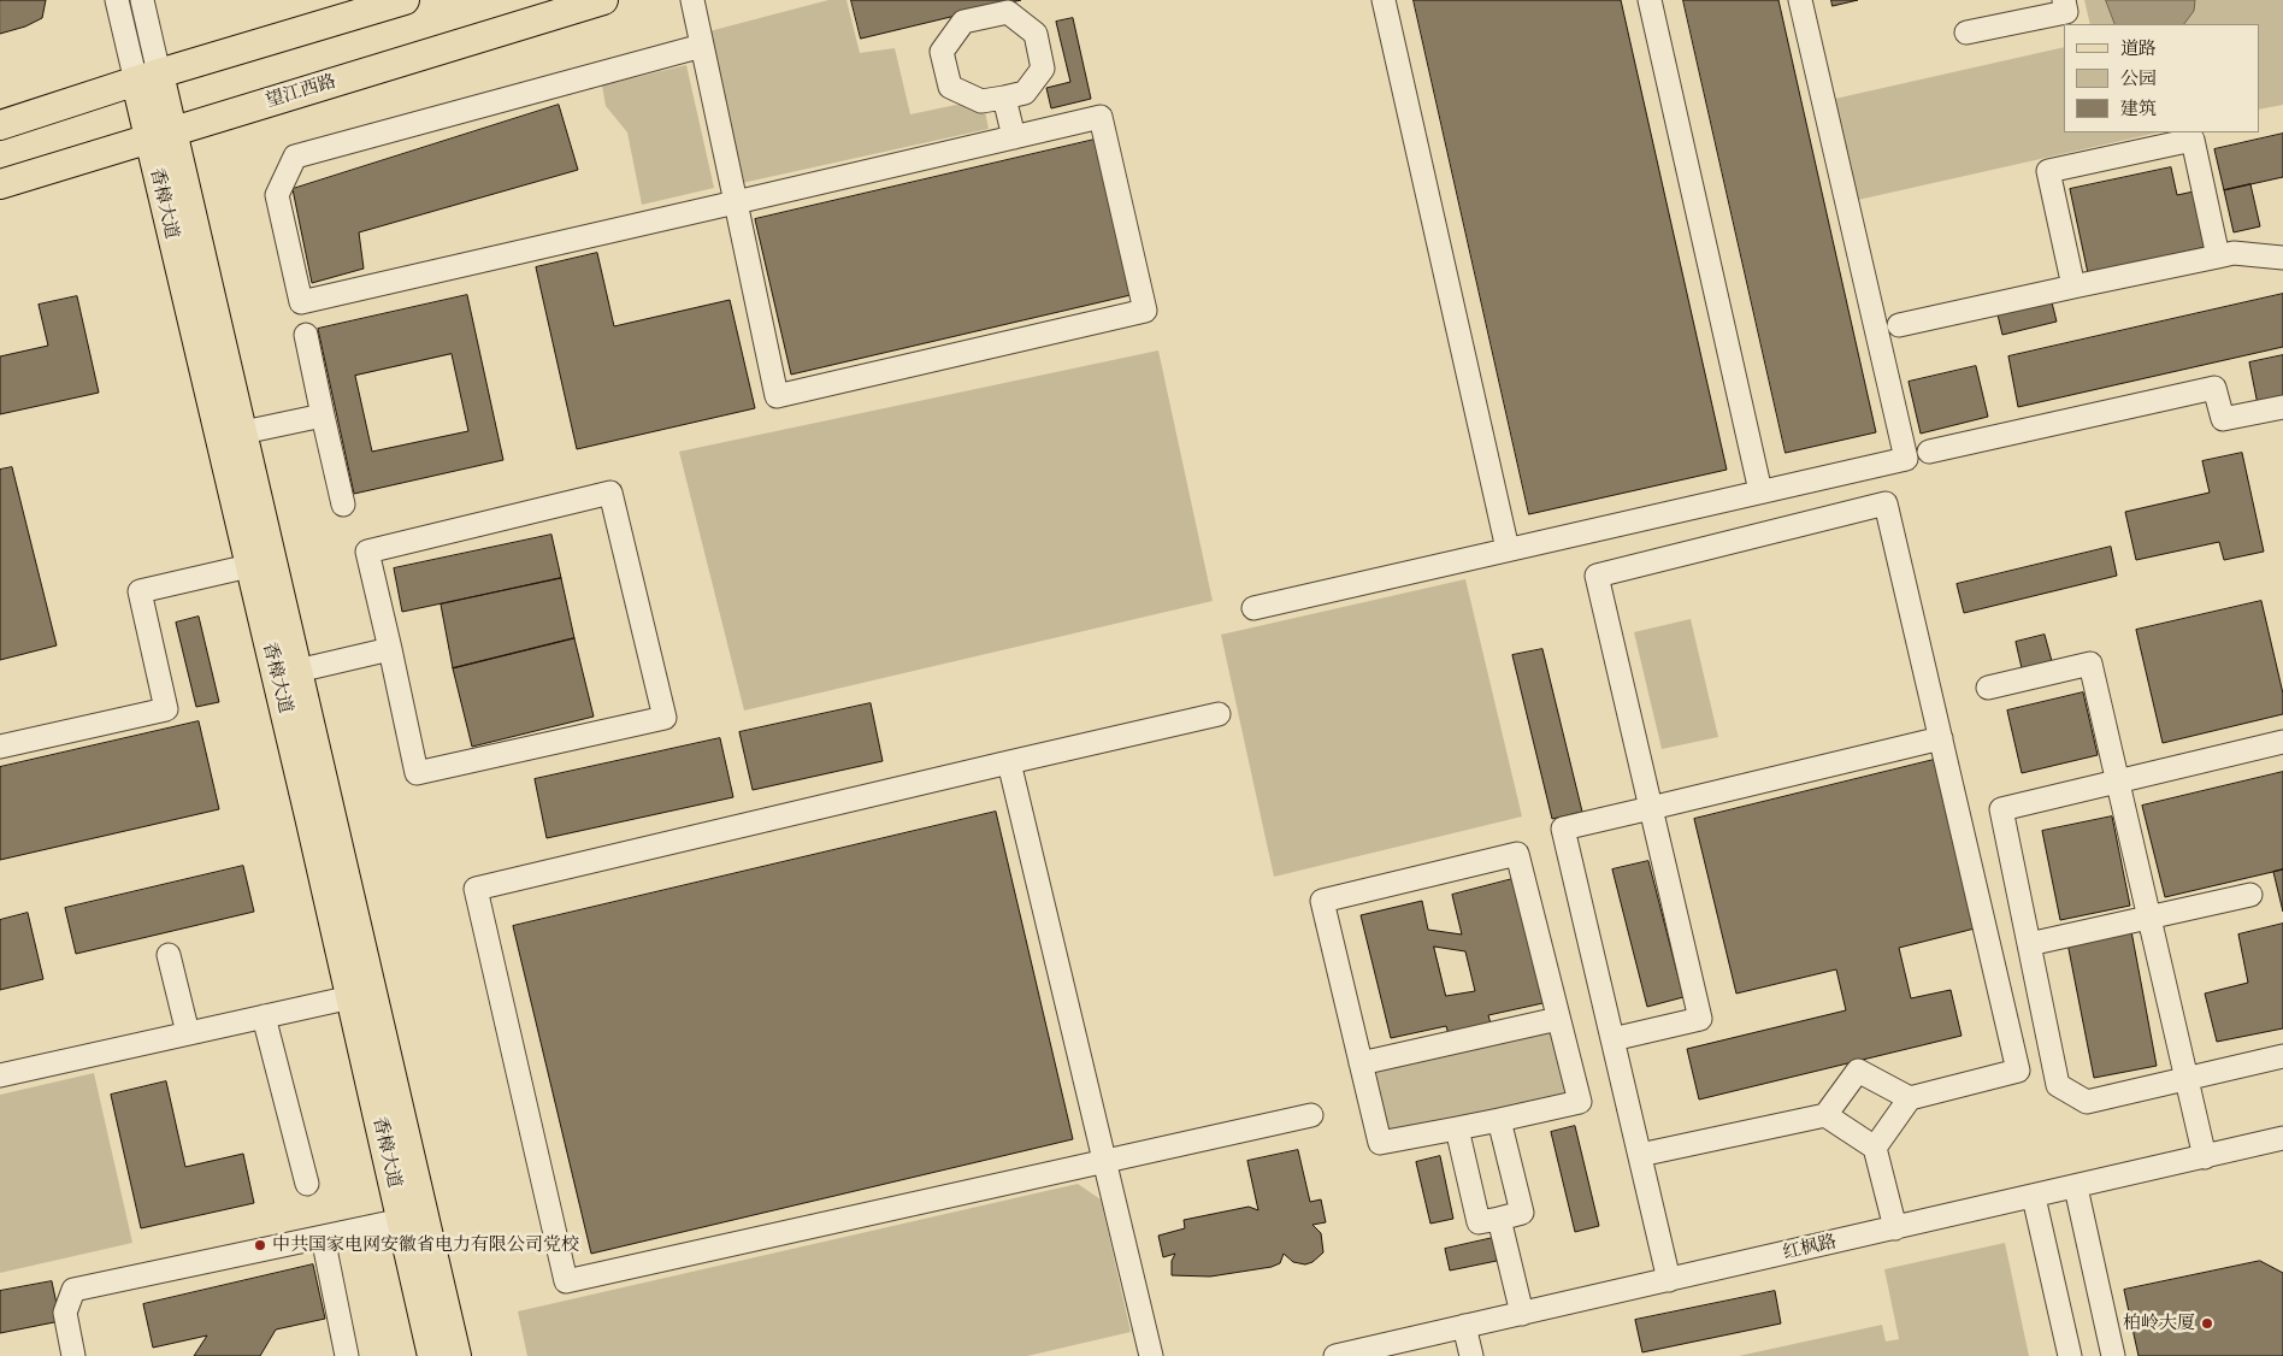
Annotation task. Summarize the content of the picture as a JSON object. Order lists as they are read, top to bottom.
{
  "streets": {
    "main road": ["望江西路", "香樟大道"],
    "street": ["红枫路"]
  },
  "crossings": [
    ["望江西路", "香樟大道"]
  ],
  "places": ["中共国家电网安徽省电力有限公司党校", "柏岭大厦"],
  "legend": ["道路", "公园", "建筑"]
}
